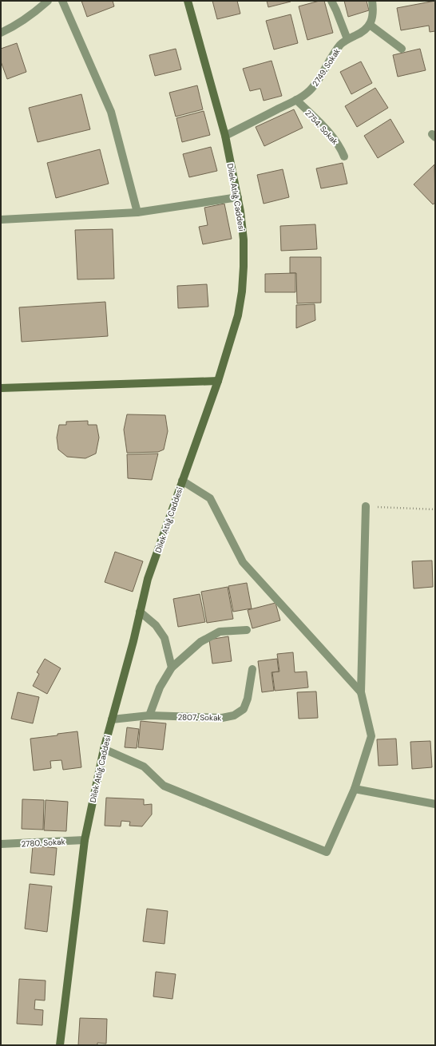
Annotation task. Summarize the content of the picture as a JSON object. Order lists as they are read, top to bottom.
{
  "streets": {
    "main road": ["Dilek Atlığ Caddesi"],
    "street": [
      "2749. Sokak",
      "2754. Sokak",
      "2807. Sokak",
      "2780. Sokak"
    ]
  },
  "crossings": [
    ["2749. Sokak", "2754. Sokak"],
    ["2749. Sokak", "Dilek Atlığ Caddesi"],
    ["Dilek Atlığ Caddesi", "2807. Sokak"],
    ["Dilek Atlığ Caddesi", "2780. Sokak"]
  ]
}
